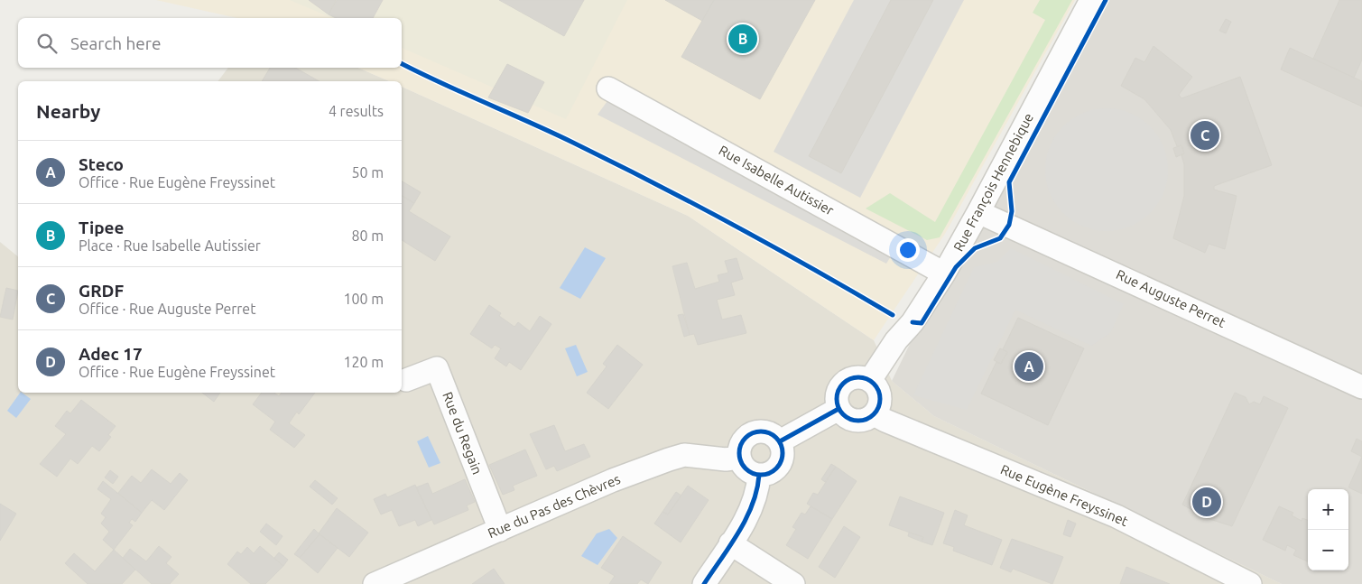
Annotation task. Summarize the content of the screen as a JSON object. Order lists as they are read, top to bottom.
{
  "streets": {
    "street": [
      "Rue Isabelle Autissier",
      "Rue François Hennebique",
      "Rue Auguste Perret",
      "Rue du Regain",
      "Rue Eugène Freyssinet",
      "Rue du Pas des Chèvres"
    ]
  },
  "crossings": [
    ["Rue Isabelle Autissier", "Rue François Hennebique"],
    ["Rue François Hennebique", "Rue Auguste Perret"],
    ["Rue François Hennebique", "Rue Eugène Freyssinet"],
    ["Rue du Regain", "Rue du Pas des Chèvres"]
  ],
  "page": {
    "search": "Search here",
    "pins": [
      "B",
      "C",
      "A",
      "D"
    ],
    "heading": ["Nearby", "4 results"],
    "list": [
      {
        "mark": "A",
        "name": "Steco",
        "note": "Office · Rue Eugène Freyssinet",
        "value": "50 m"
      },
      {
        "mark": "B",
        "name": "Tipee",
        "note": "Place · Rue Isabelle Autissier",
        "value": "80 m"
      },
      {
        "mark": "C",
        "name": "GRDF",
        "note": "Office · Rue Auguste Perret",
        "value": "100 m"
      },
      {
        "mark": "D",
        "name": "Adec 17",
        "note": "Office · Rue Eugène Freyssinet",
        "value": "120 m"
      }
    ],
    "map_buttons": ["+", "−"]
  }
}
